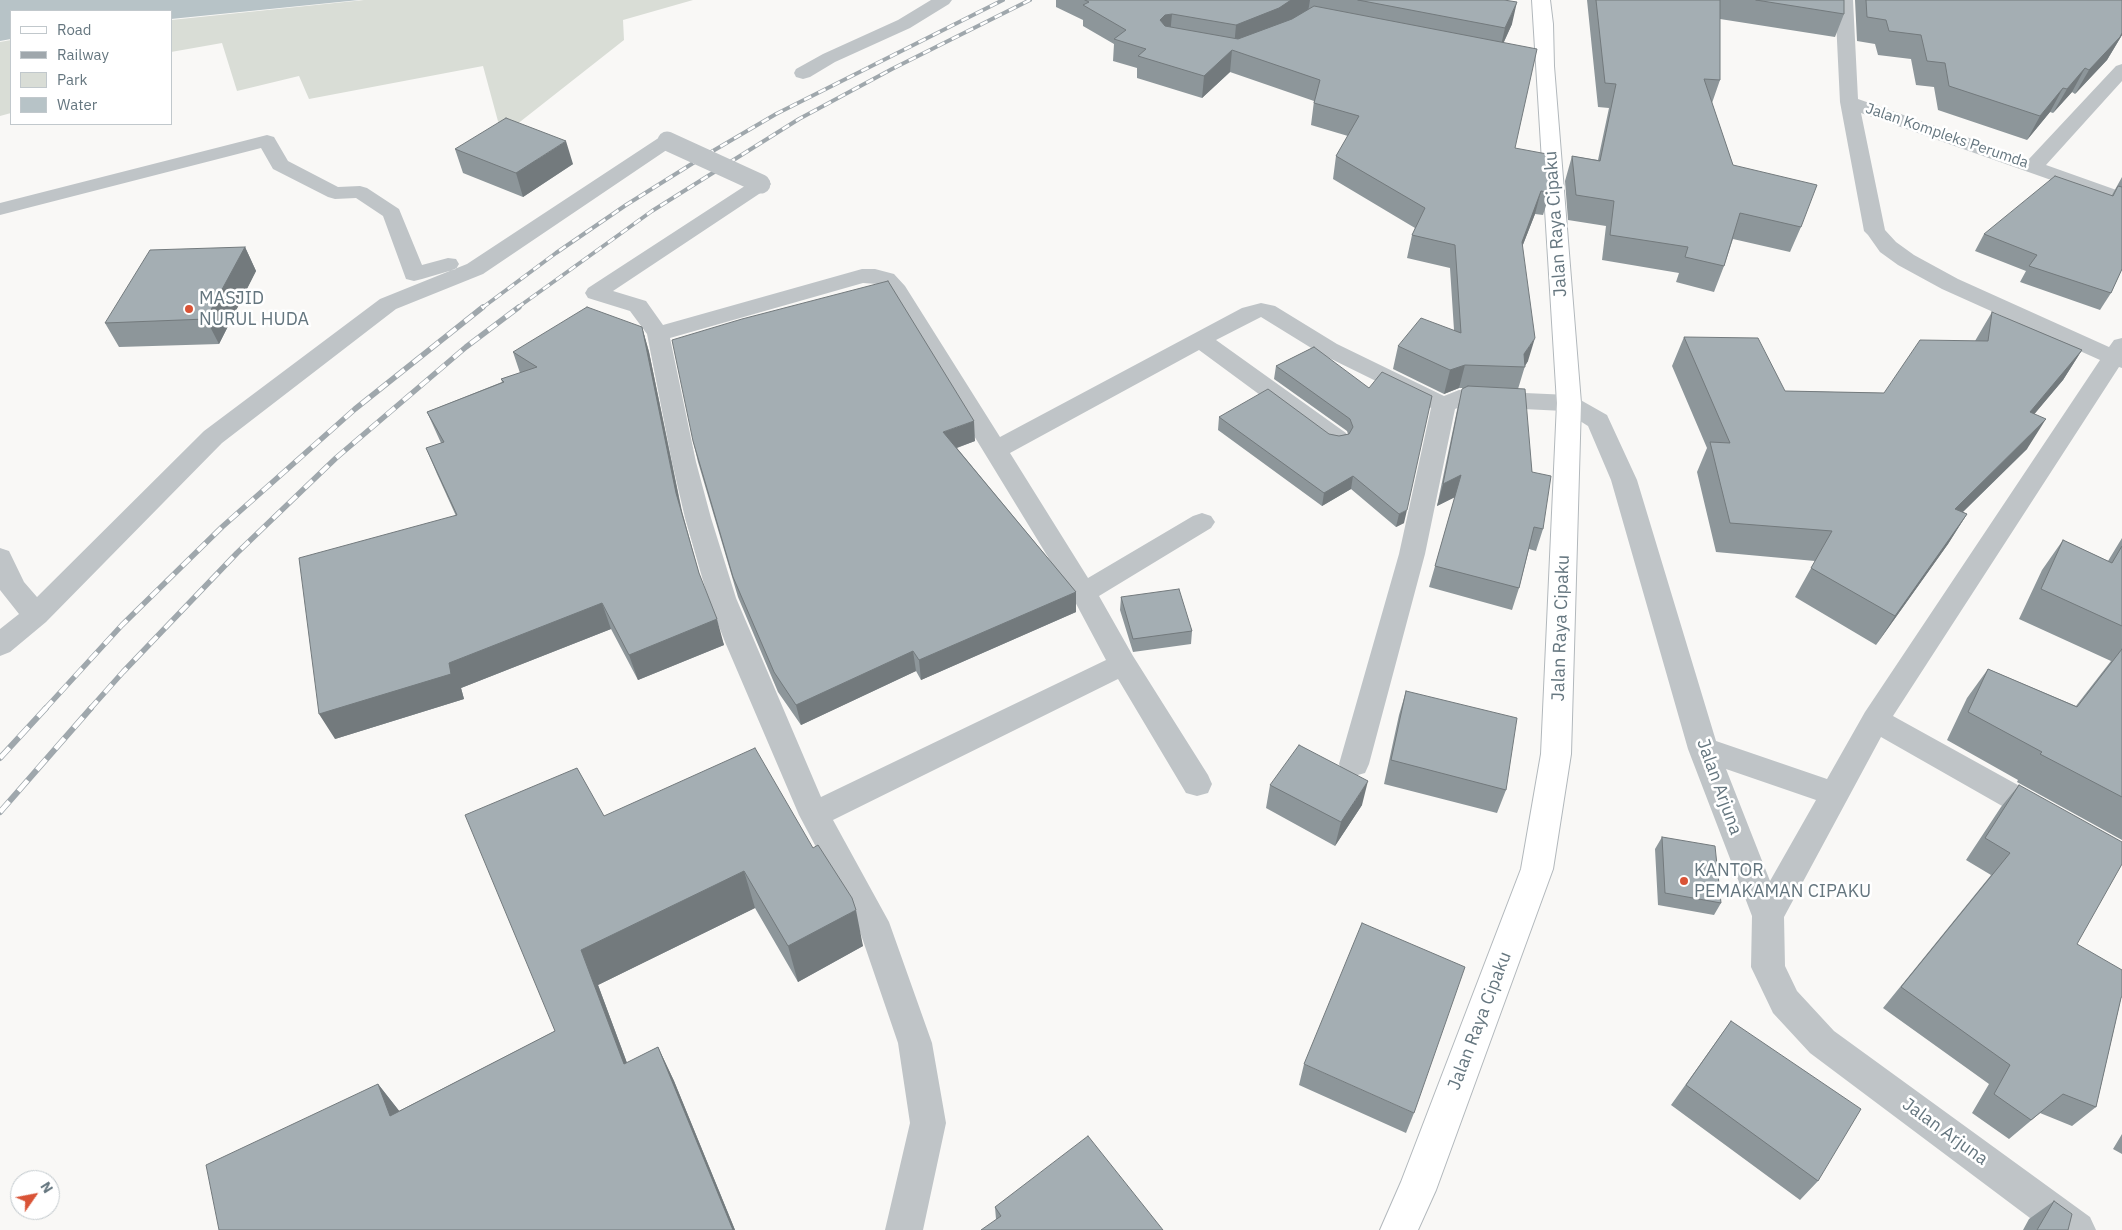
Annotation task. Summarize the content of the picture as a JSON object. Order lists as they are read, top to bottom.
{
  "streets": {
    "street": ["Jalan Kompleks Perumda", "Jalan Raya Cipaku", "Jalan Arjuna"]
  },
  "crossings": [
    ["Jalan Raya Cipaku", "Jalan Arjuna"]
  ],
  "places": ["MASJID NURUL HUDA", "KANTOR PEMAKAMAN CIPAKU"],
  "legend": [
    "Road",
    "Railway",
    "Park",
    "Water"
  ],
  "north": "top right"
}
